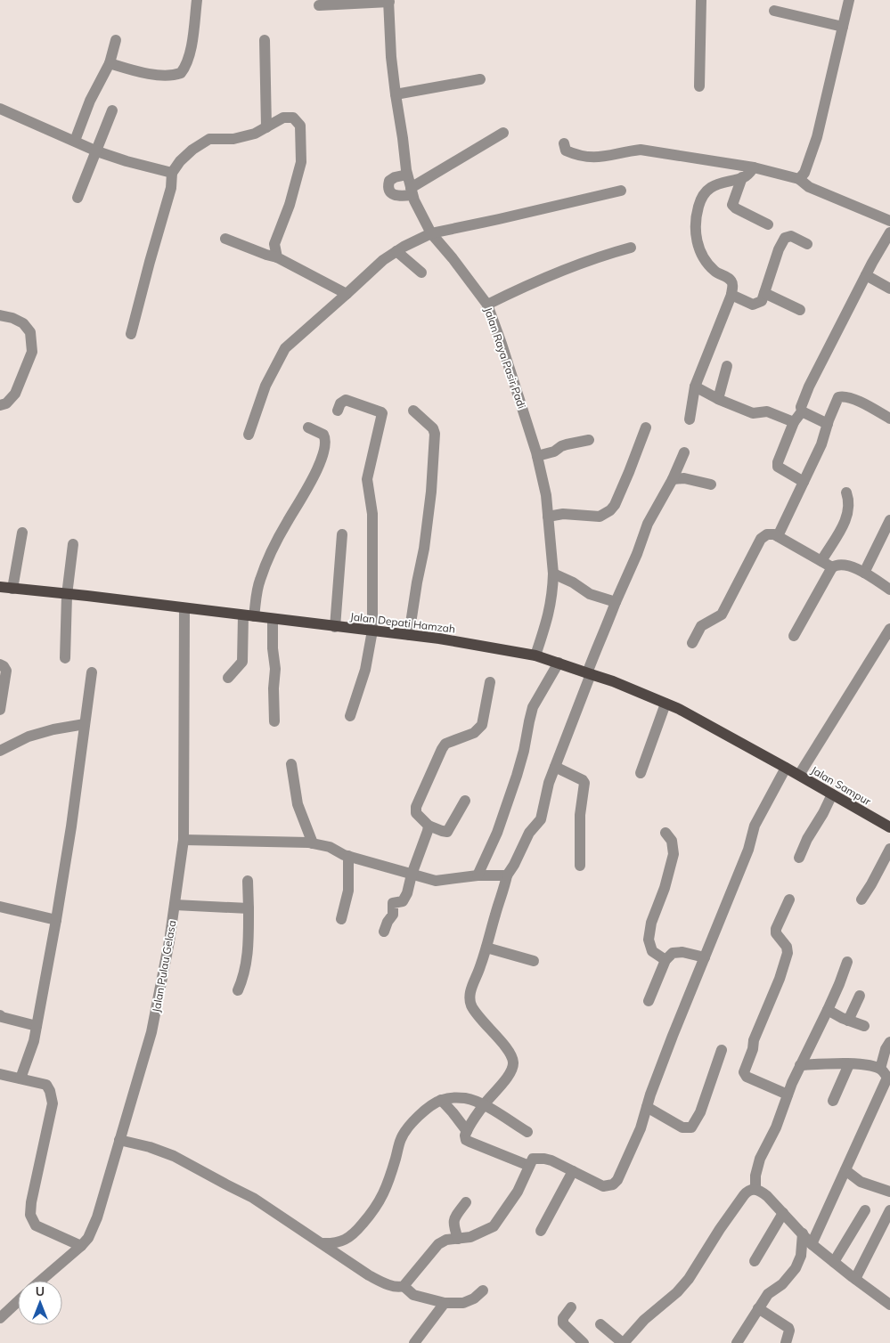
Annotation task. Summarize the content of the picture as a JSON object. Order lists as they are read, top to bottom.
{
  "streets": {
    "main road": ["Jalan Depati Hamzah", "Jalan Sampur"],
    "street": ["Jalan Raya Pasir Padi", "Jalan Pulau Gelasa"]
  },
  "crossings": [
    ["Jalan Raya Pasir Padi", "Jalan Depati Hamzah"],
    ["Jalan Depati Hamzah", "Jalan Sampur"],
    ["Jalan Depati Hamzah", "Jalan Pulau Gelasa"]
  ],
  "north": "top"
}
